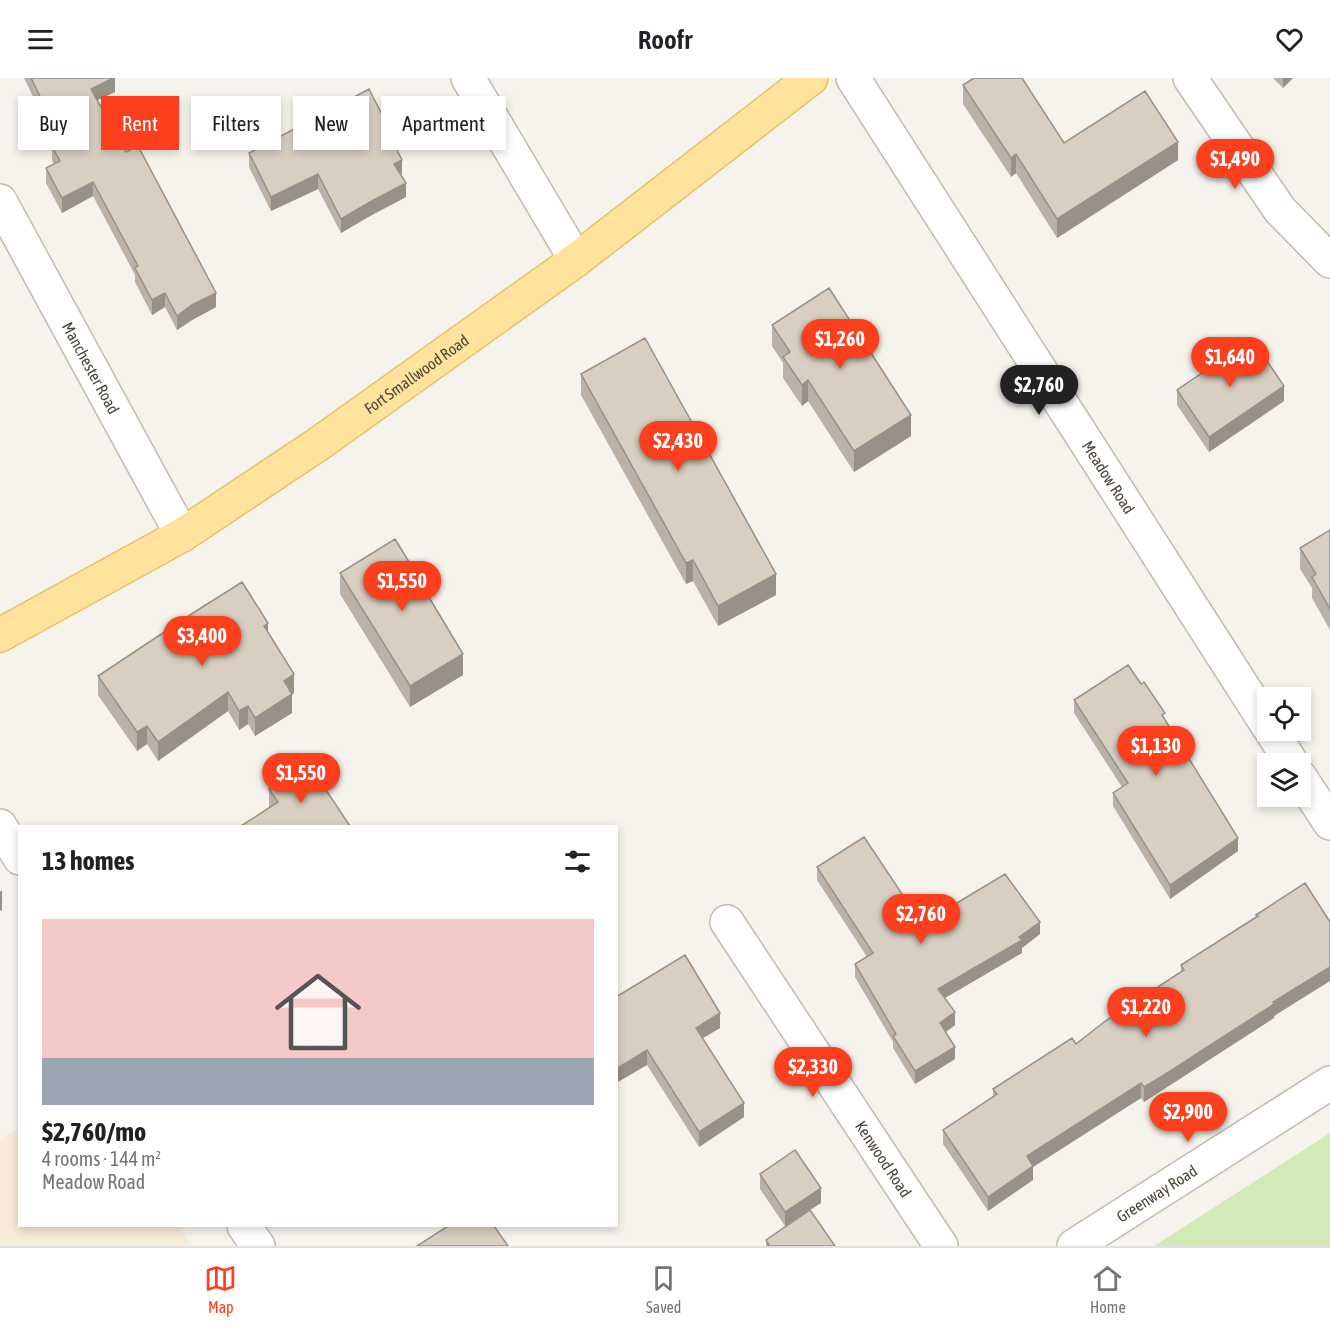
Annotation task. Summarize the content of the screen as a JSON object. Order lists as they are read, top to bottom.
{
  "streets": {
    "main road": ["Fort Smallwood Road"],
    "street": [
      "Manchester Road",
      "Meadow Road",
      "Kenwood Road",
      "Greenway Road"
    ]
  },
  "crossings": [
    ["Manchester Road", "Fort Smallwood Road"]
  ],
  "page": {
    "header": "Roofr",
    "chip": [
      "Buy",
      "Rent",
      "Filters",
      "New",
      "Apartment"
    ],
    "price": [
      "$1,490",
      "$1,260",
      "$1,640",
      "$2,760",
      "$2,430",
      "$1,550",
      "$3,400",
      "$1,130",
      "$1,550",
      "$2,760",
      "$1,220",
      "$2,330",
      "$2,900"
    ],
    "heading": "13 homes",
    "list": [
      {
        "name": "$2,760/mo",
        "note": "4 rooms · 144 m² · Meadow Road"
      }
    ],
    "tabs": ["Map", "Saved", "Home"]
  }
}
